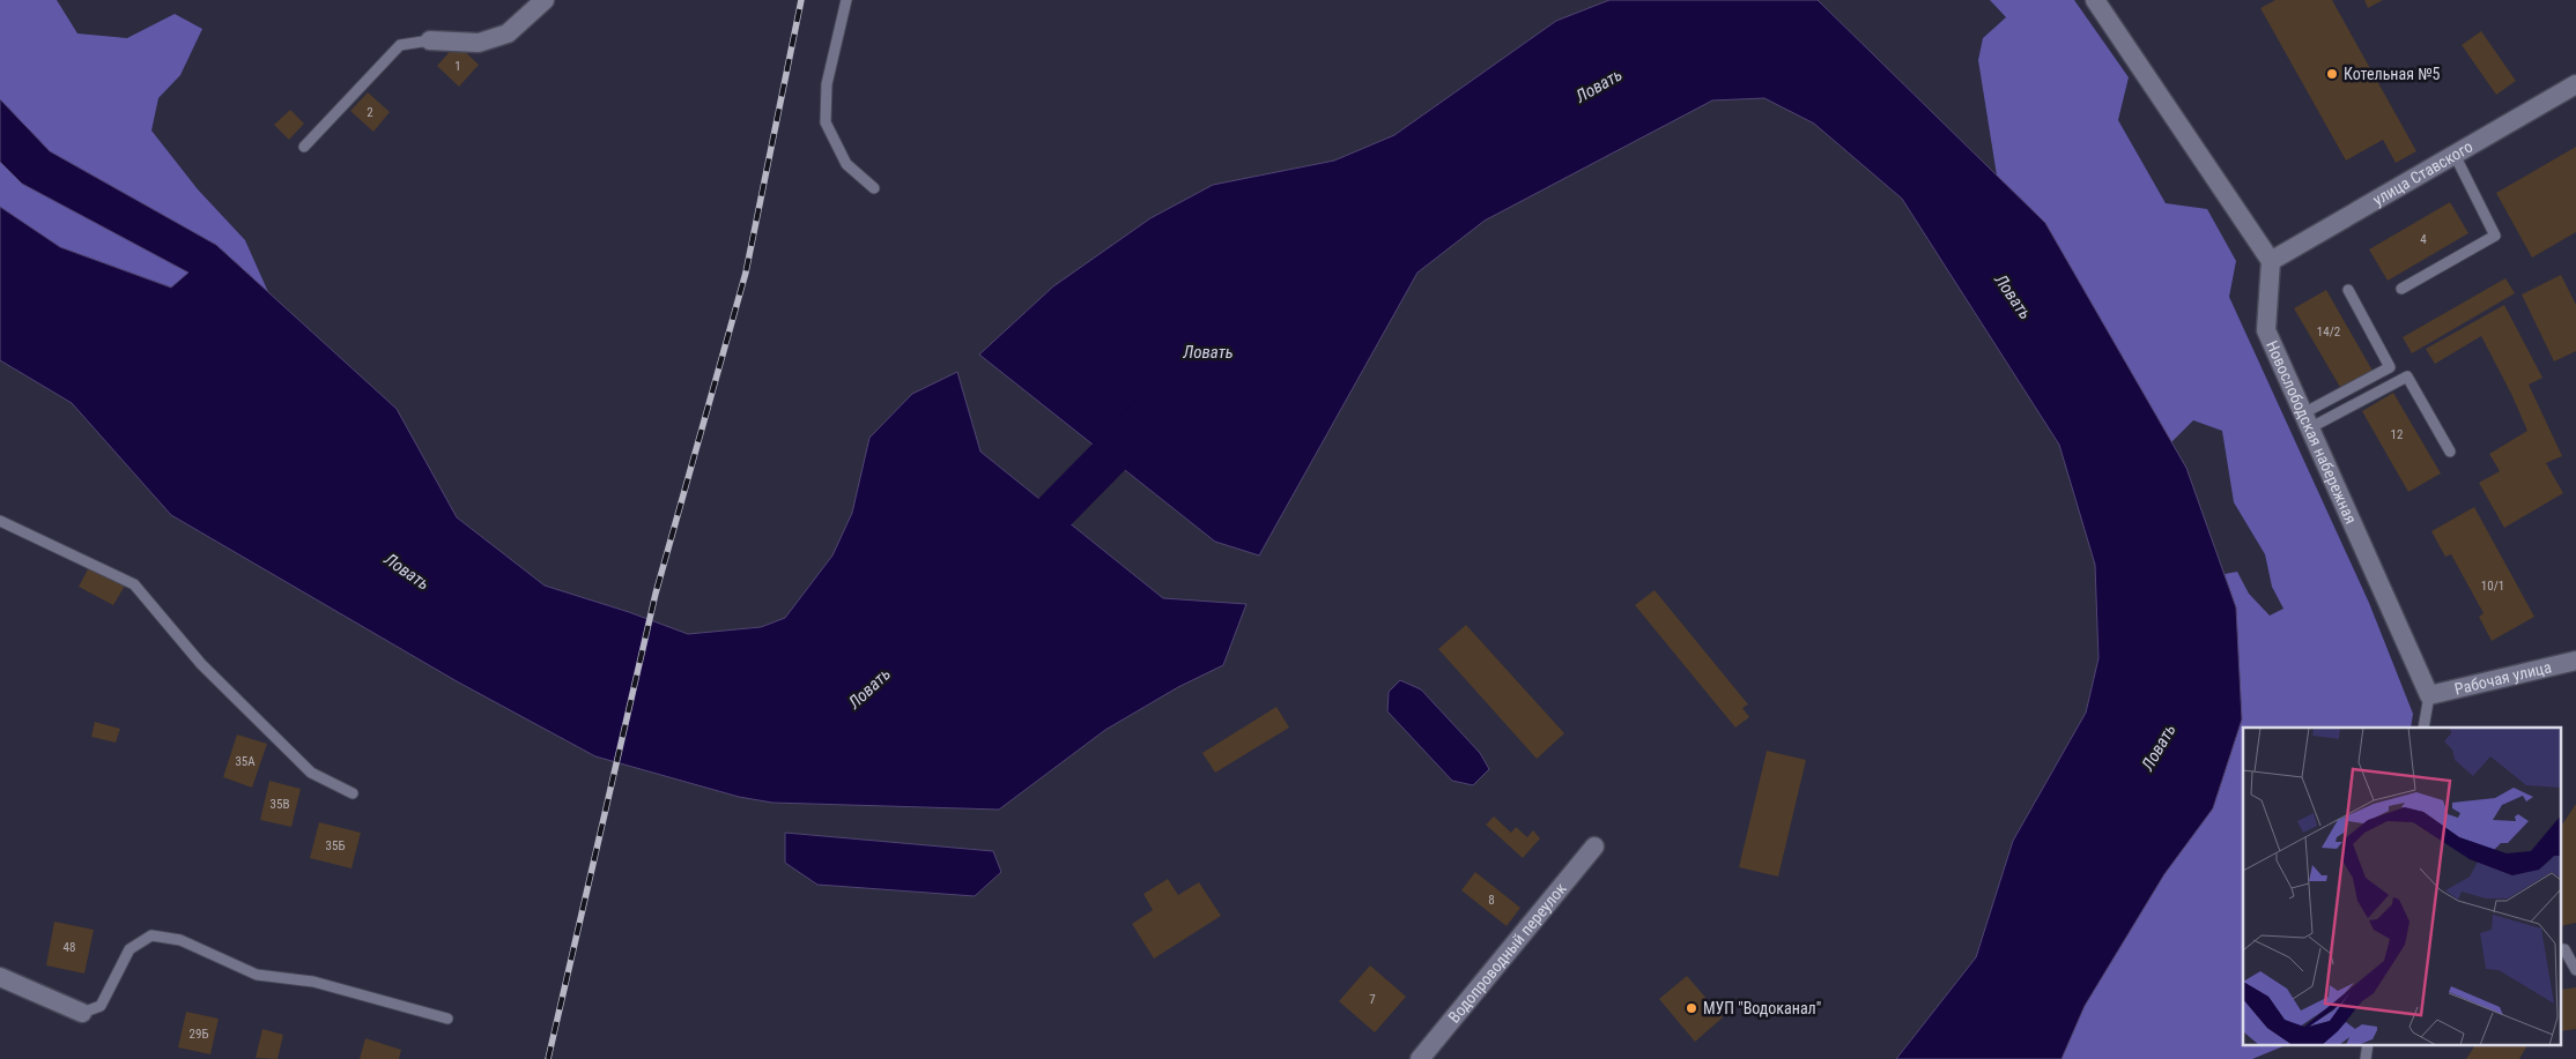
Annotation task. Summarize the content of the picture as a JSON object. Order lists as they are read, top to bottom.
{
  "streets": {
    "street": [
      "улица Ставского",
      "Новослободская набережная",
      "Рабочая улица",
      "Водопроводный переулок"
    ]
  },
  "crossings": [
    ["улица Ставского", "Новослободская набережная"],
    ["Новослободская набережная", "Рабочая улица"]
  ],
  "water": ["Ловать"],
  "places": ["Котельная №5", "МУП \"Водоканал\""],
  "house_numbers": [
    "1",
    "2",
    "4",
    "14/2",
    "12",
    "10/1",
    "35А",
    "35В",
    "35Б",
    "8",
    "48",
    "7",
    "29Б"
  ]
}
